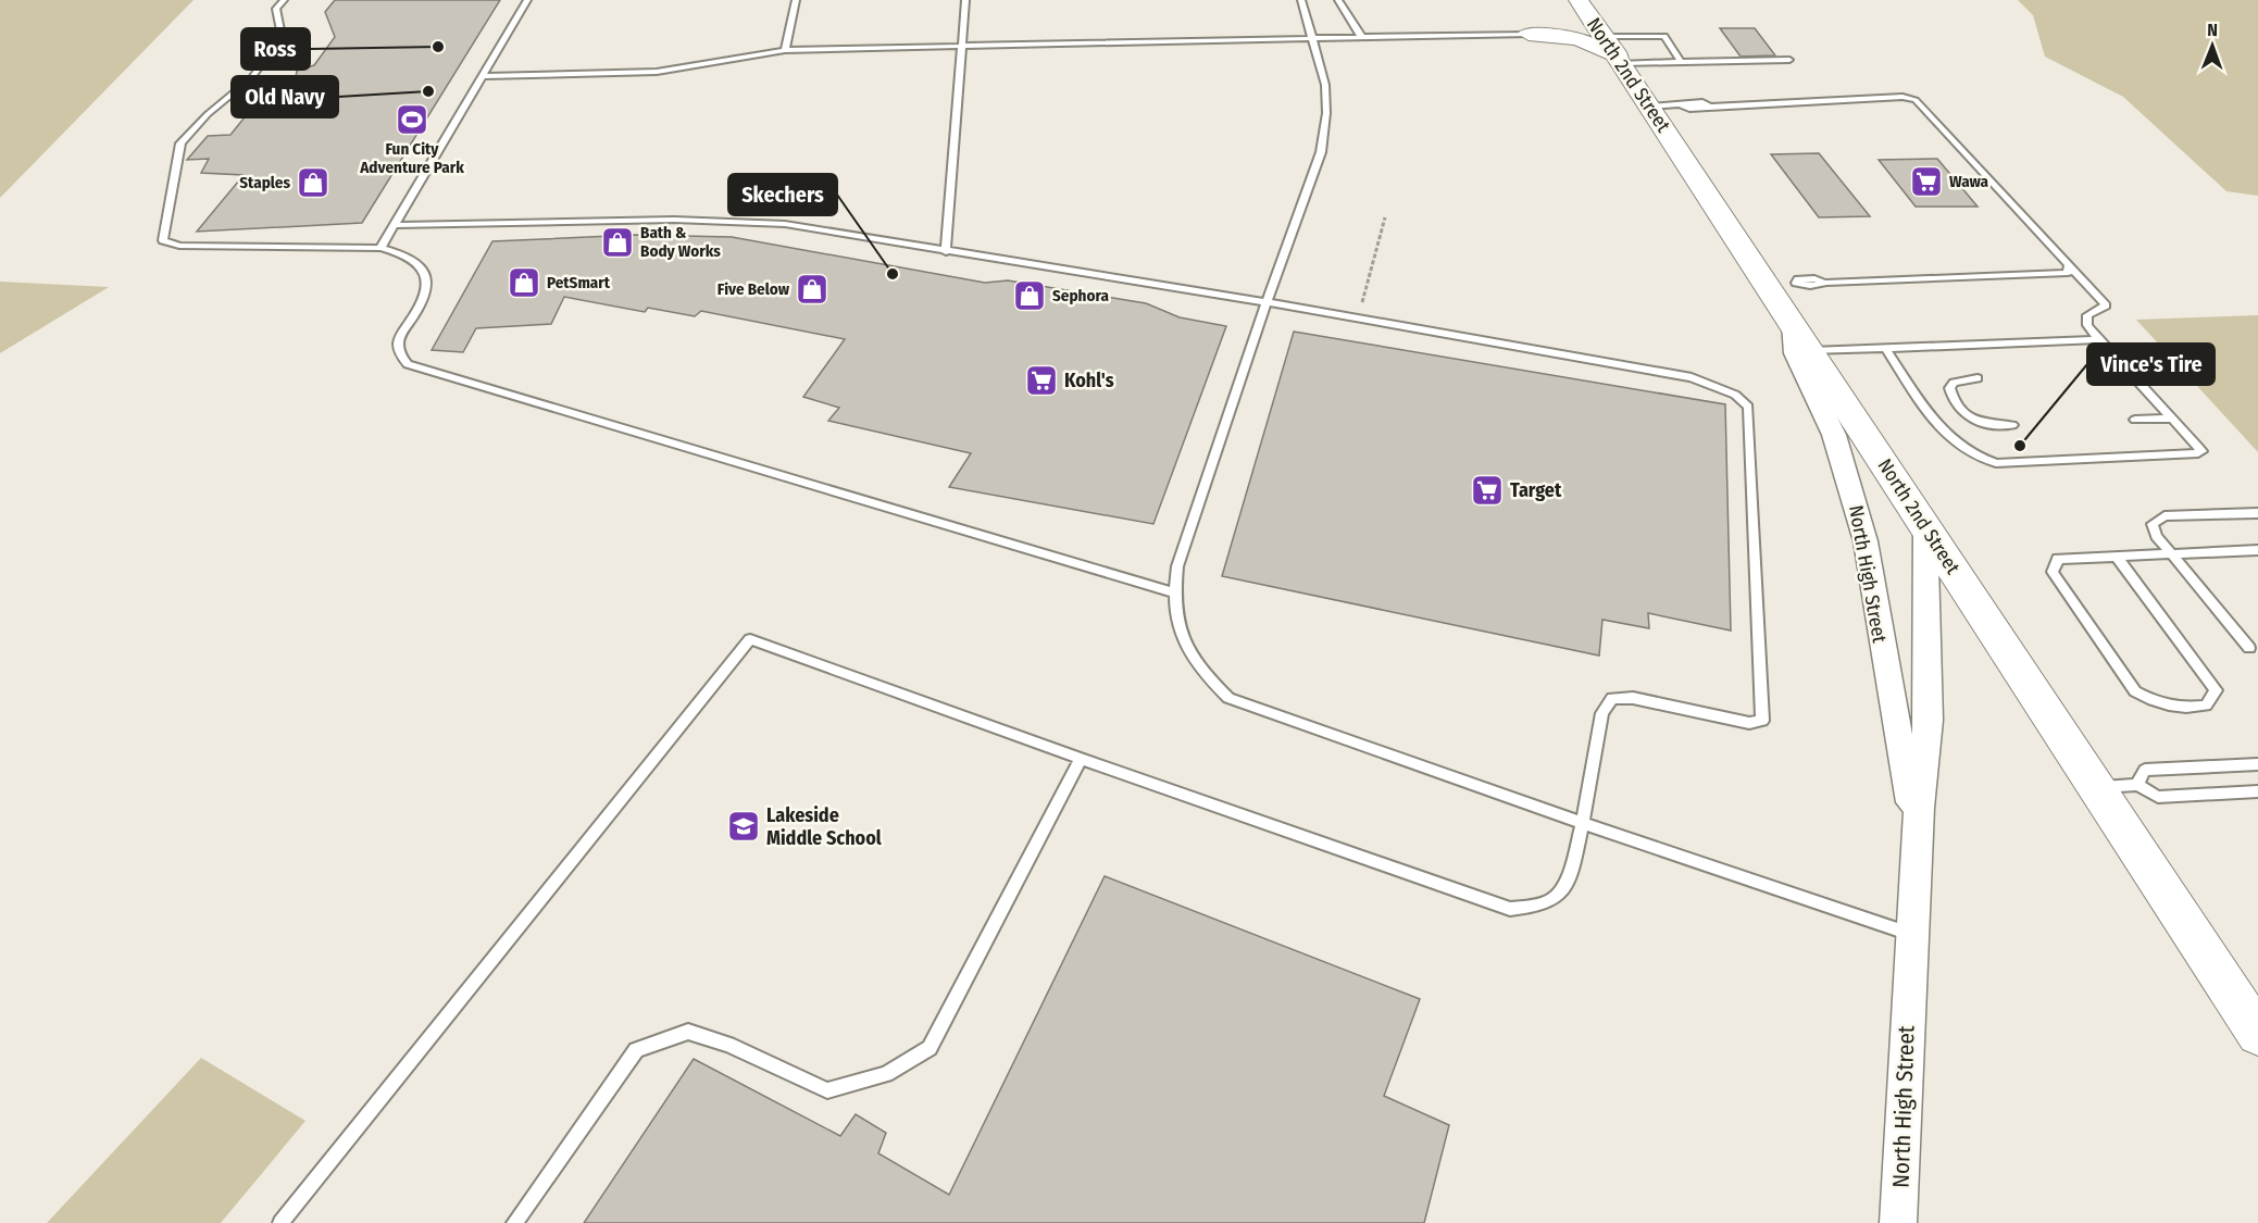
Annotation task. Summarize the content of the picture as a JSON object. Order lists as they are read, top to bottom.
{
  "streets": {
    "main road": ["North 2nd Street"],
    "street": ["North High Street"]
  },
  "crossings": [
    ["North 2nd Street", "North High Street"]
  ],
  "places": {
    "other": [
      "Ross",
      "Old Navy",
      "Skechers",
      "Vince's Tire"
    ],
    "sports": ["Fun City Adventure Park"],
    "supermarket": ["Wawa", "Kohl's", "Target"],
    "shop": [
      "Staples",
      "Bath & Body Works",
      "PetSmart",
      "Five Below",
      "Sephora"
    ],
    "school or university": ["Lakeside Middle School"]
  },
  "north": "top"
}
